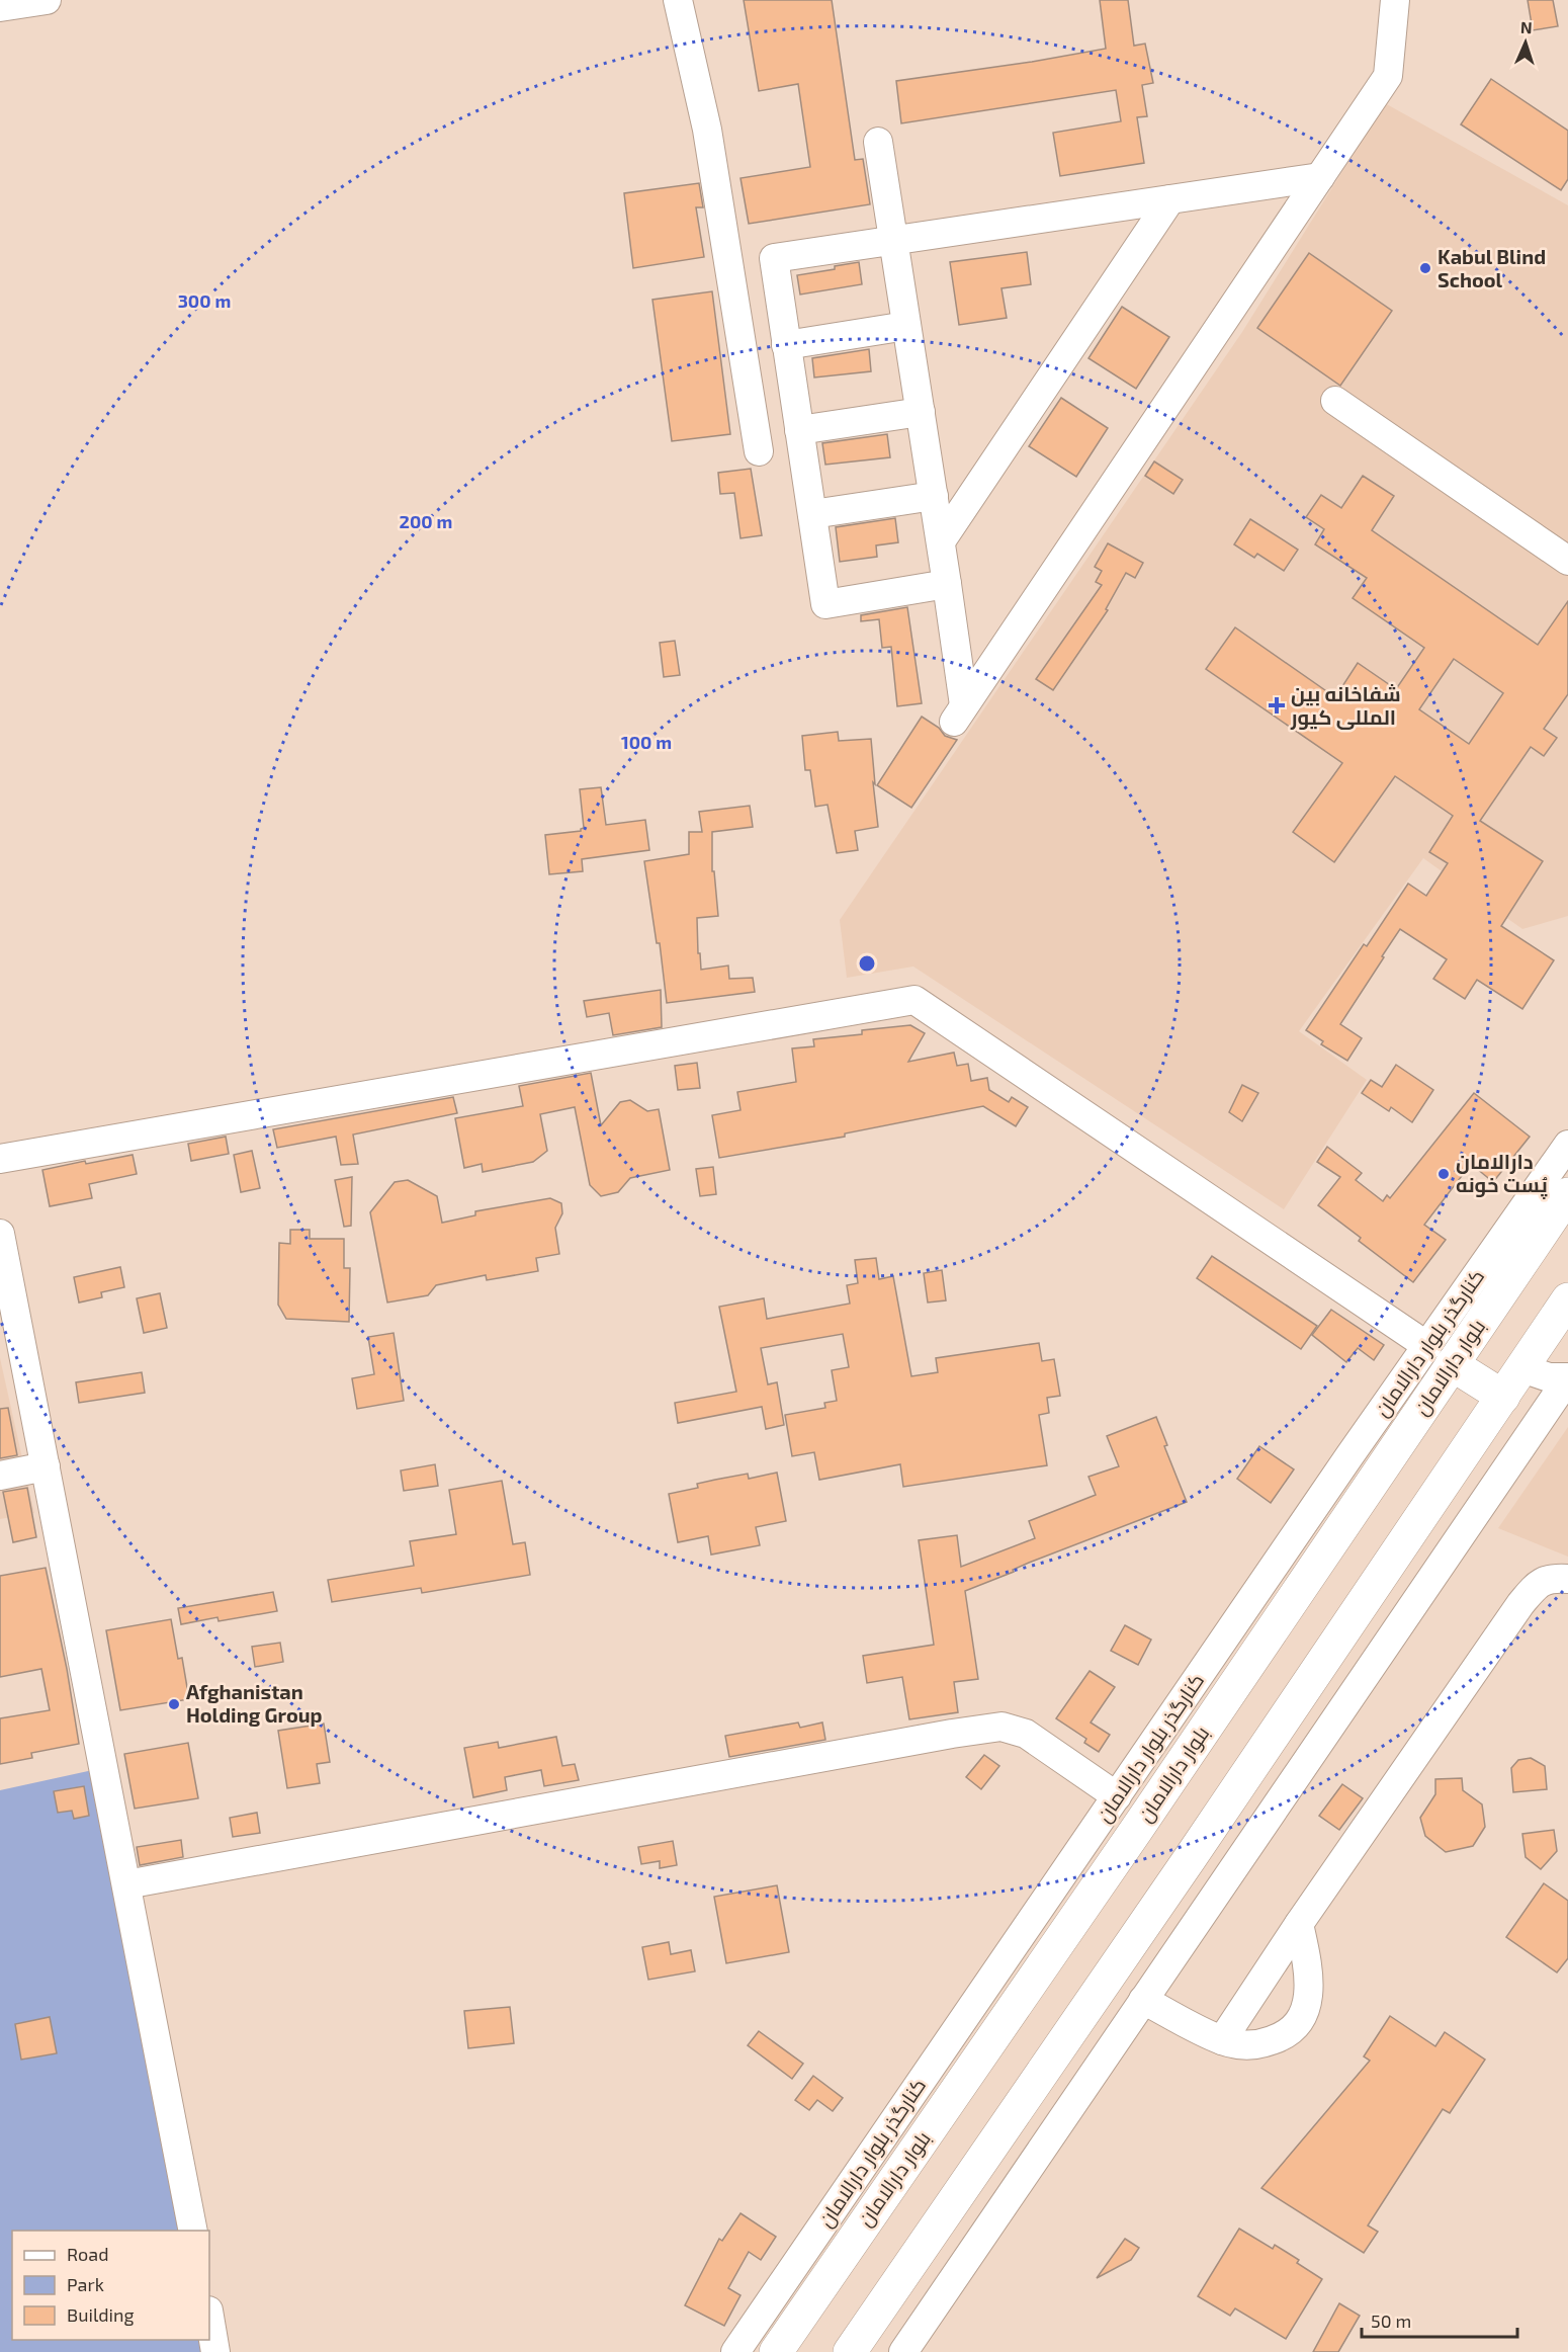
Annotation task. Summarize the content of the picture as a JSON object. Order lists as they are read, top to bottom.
{
  "streets": {
    "main road": ["بلوار دارالامان"],
    "street": ["کنارگذر بلوار دارالامان"]
  },
  "crossings": [
    ["کنارگذر بلوار دارالامان", "بلوار دارالامان"]
  ],
  "places": {
    "other": ["Kabul Blind School", "دارالامان پُست خونه", "Afghanistan Holding Group"],
    "health": ["شفاخانه بین المللی کیور"]
  },
  "legend": ["Road", "Park", "Building"],
  "scale_bar": "50 m",
  "north": "top",
  "rings": ["300 m", "200 m", "100 m"]
}
